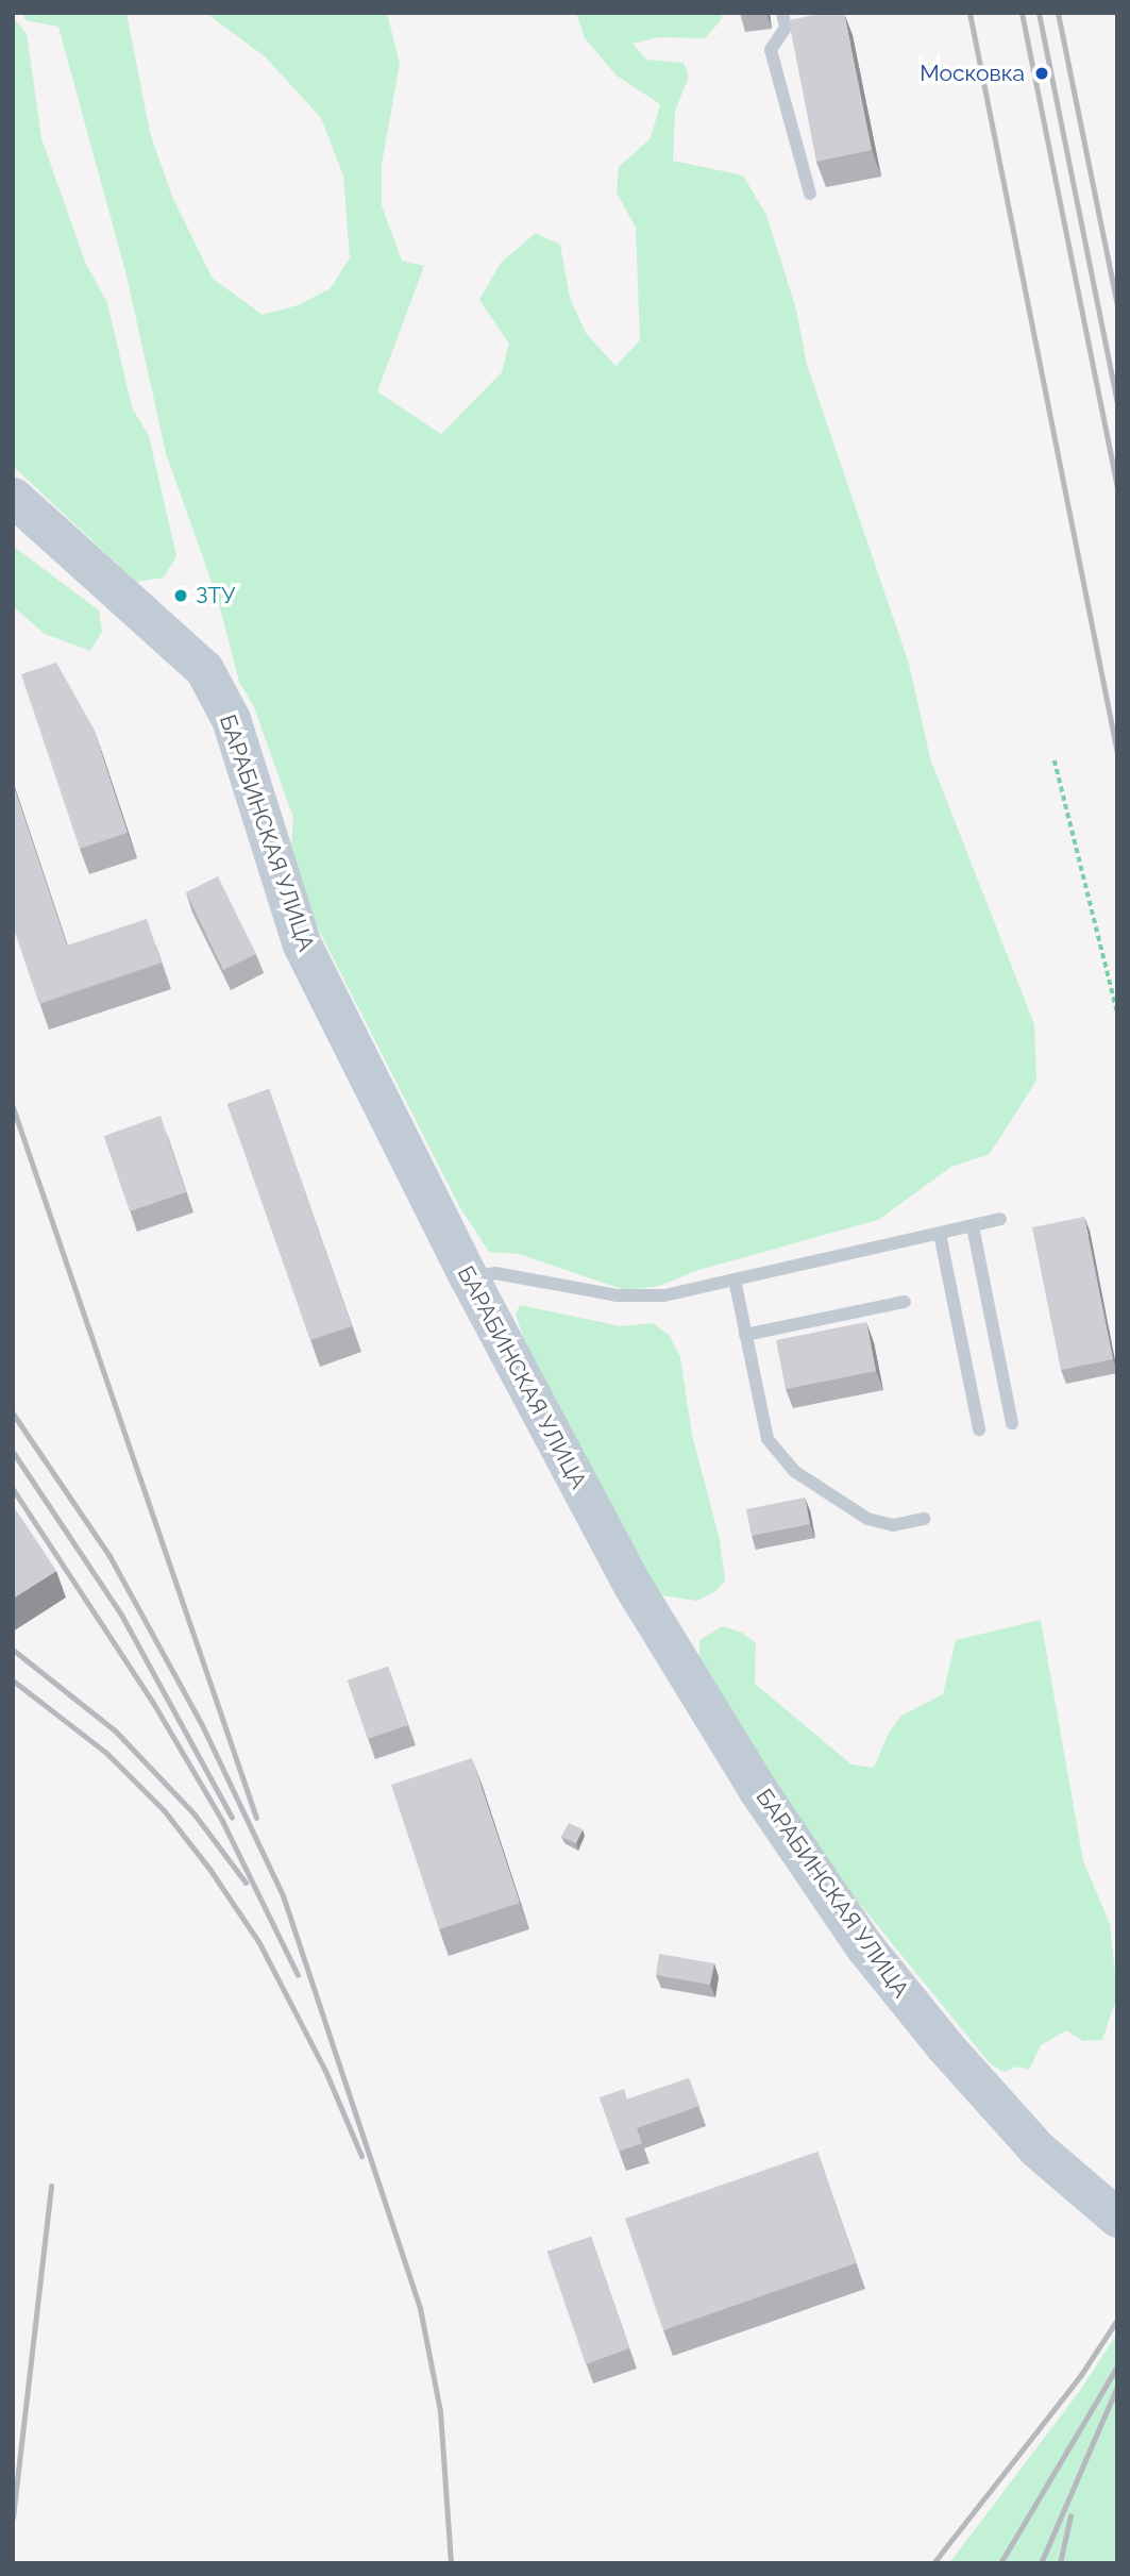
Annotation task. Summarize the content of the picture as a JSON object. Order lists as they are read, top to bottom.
{
  "streets": {
    "main road": ["БАРАБИНСКАЯ УЛИЦА"]
  },
  "places": ["Московка", "ЗТУ"]
}
